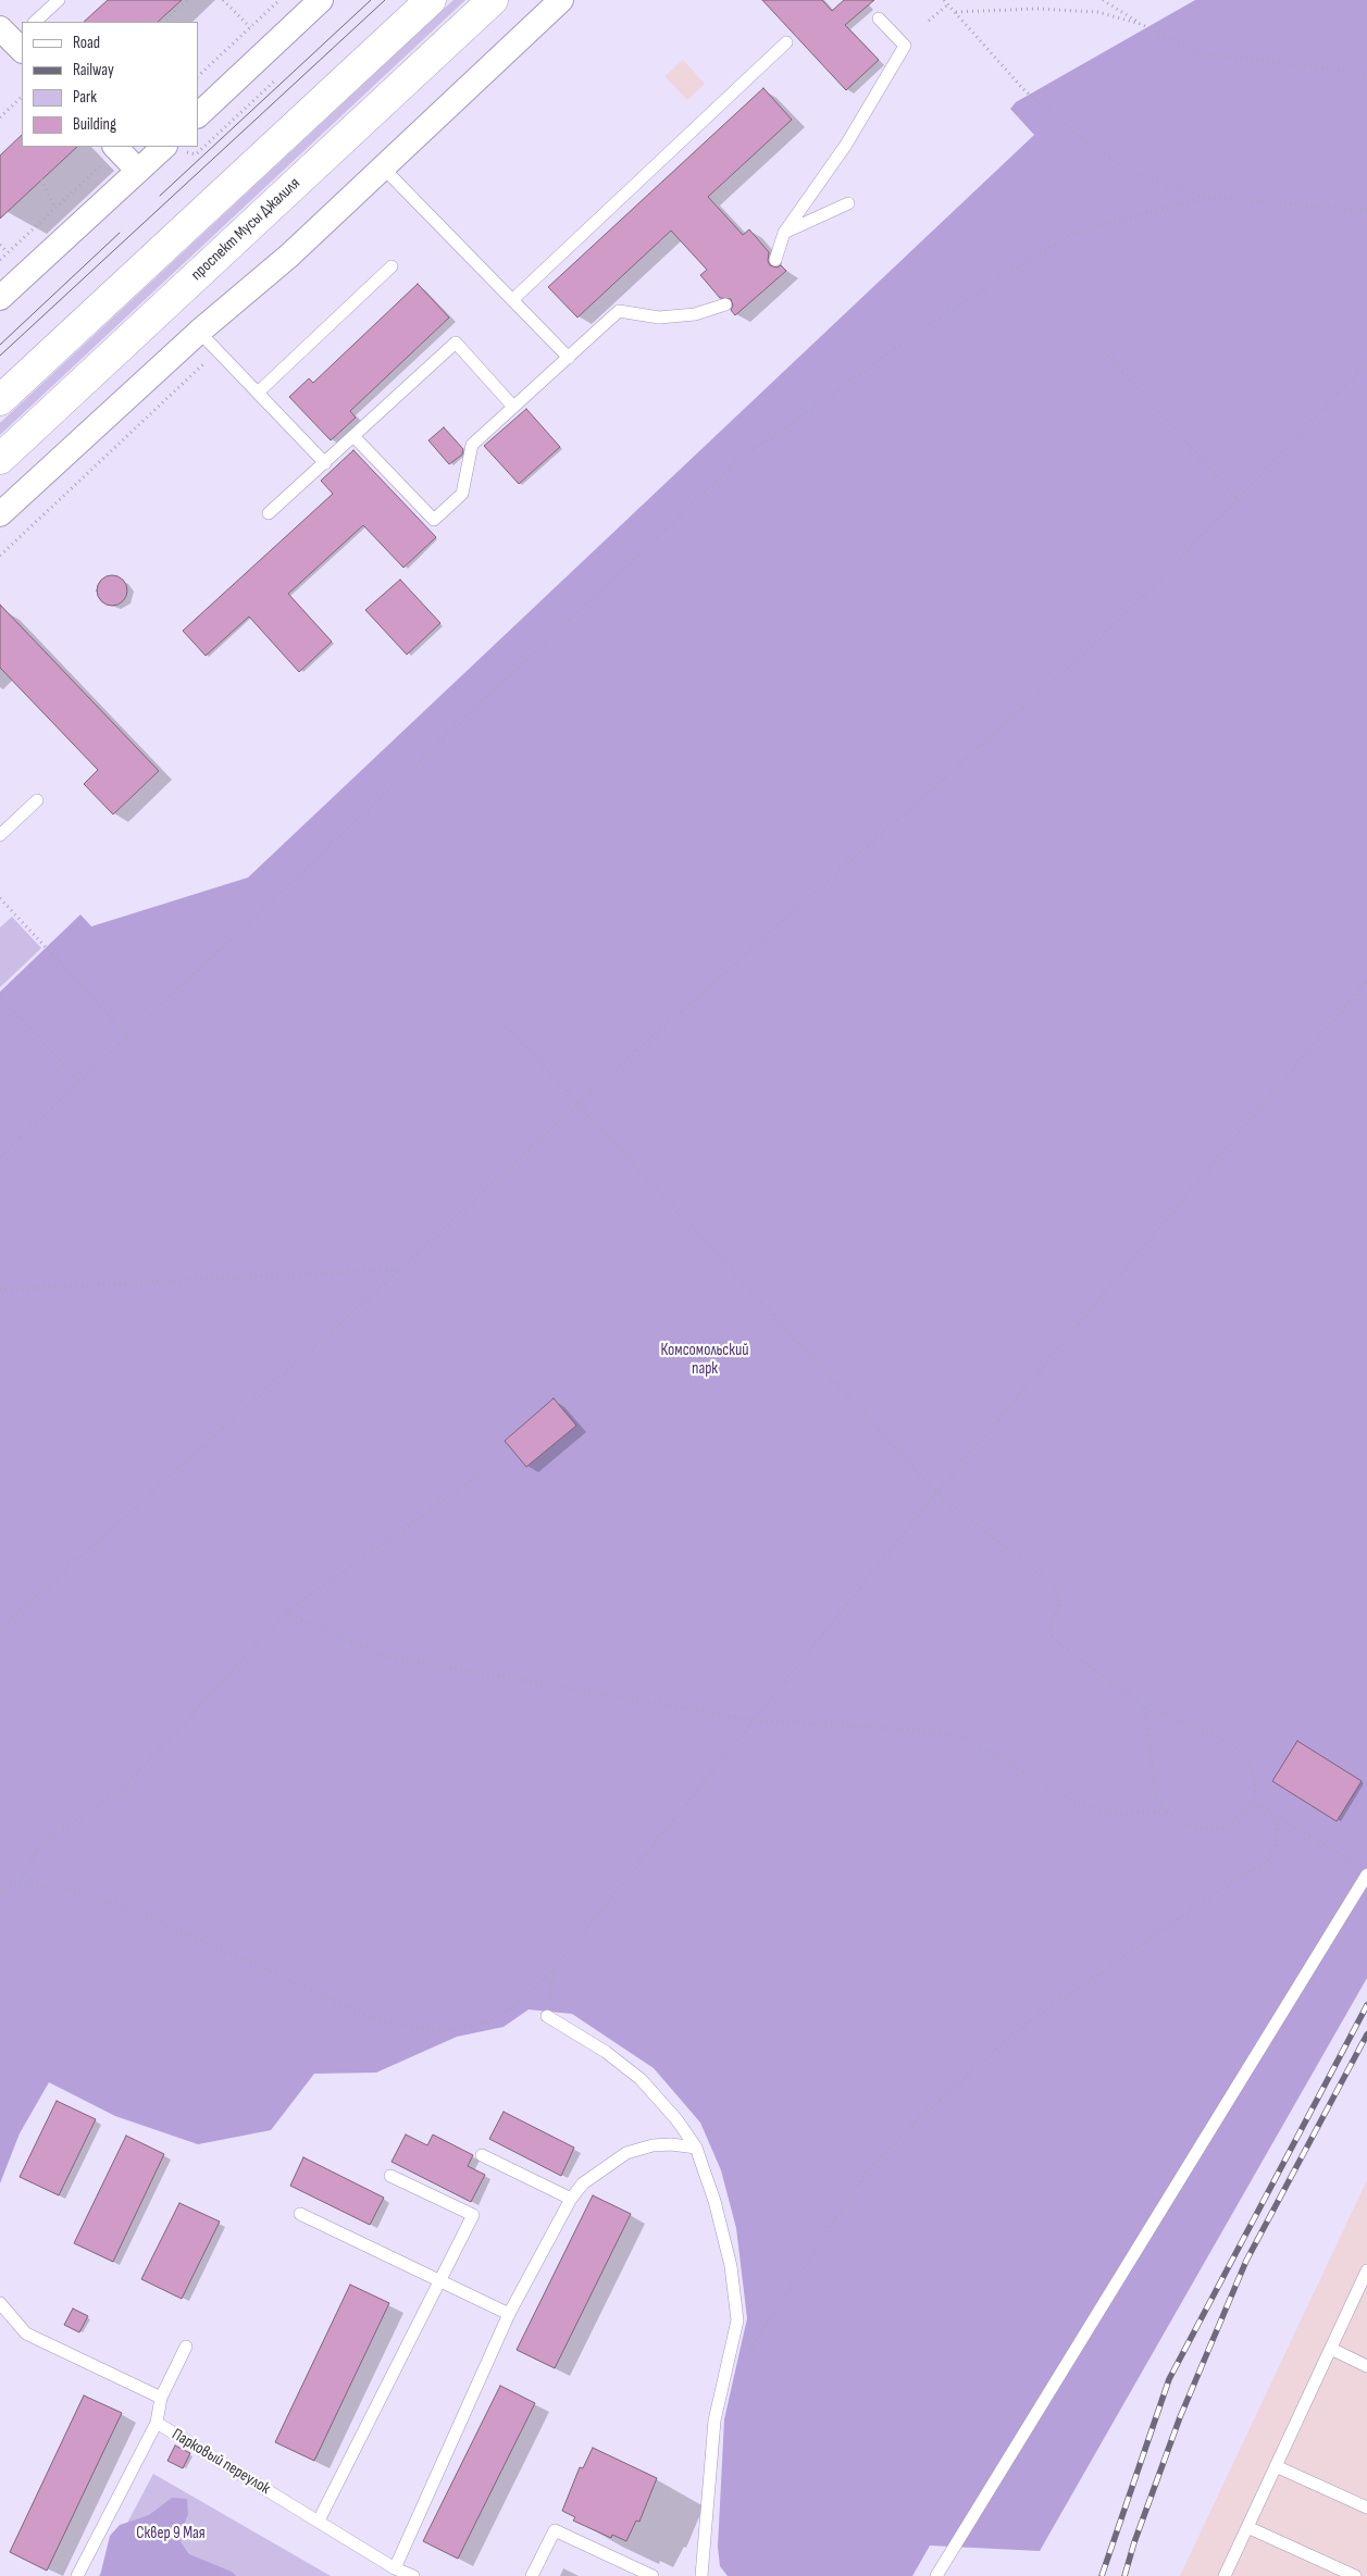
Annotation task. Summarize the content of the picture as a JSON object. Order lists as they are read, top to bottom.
{
  "streets": {
    "main road": ["проспект Мусы Джалиля"],
    "lane": ["Парковый переулок"]
  },
  "parks": ["Комсомольский парк", "Сквер 9 Мая"],
  "legend": [
    "Road",
    "Railway",
    "Park",
    "Building"
  ]
}
